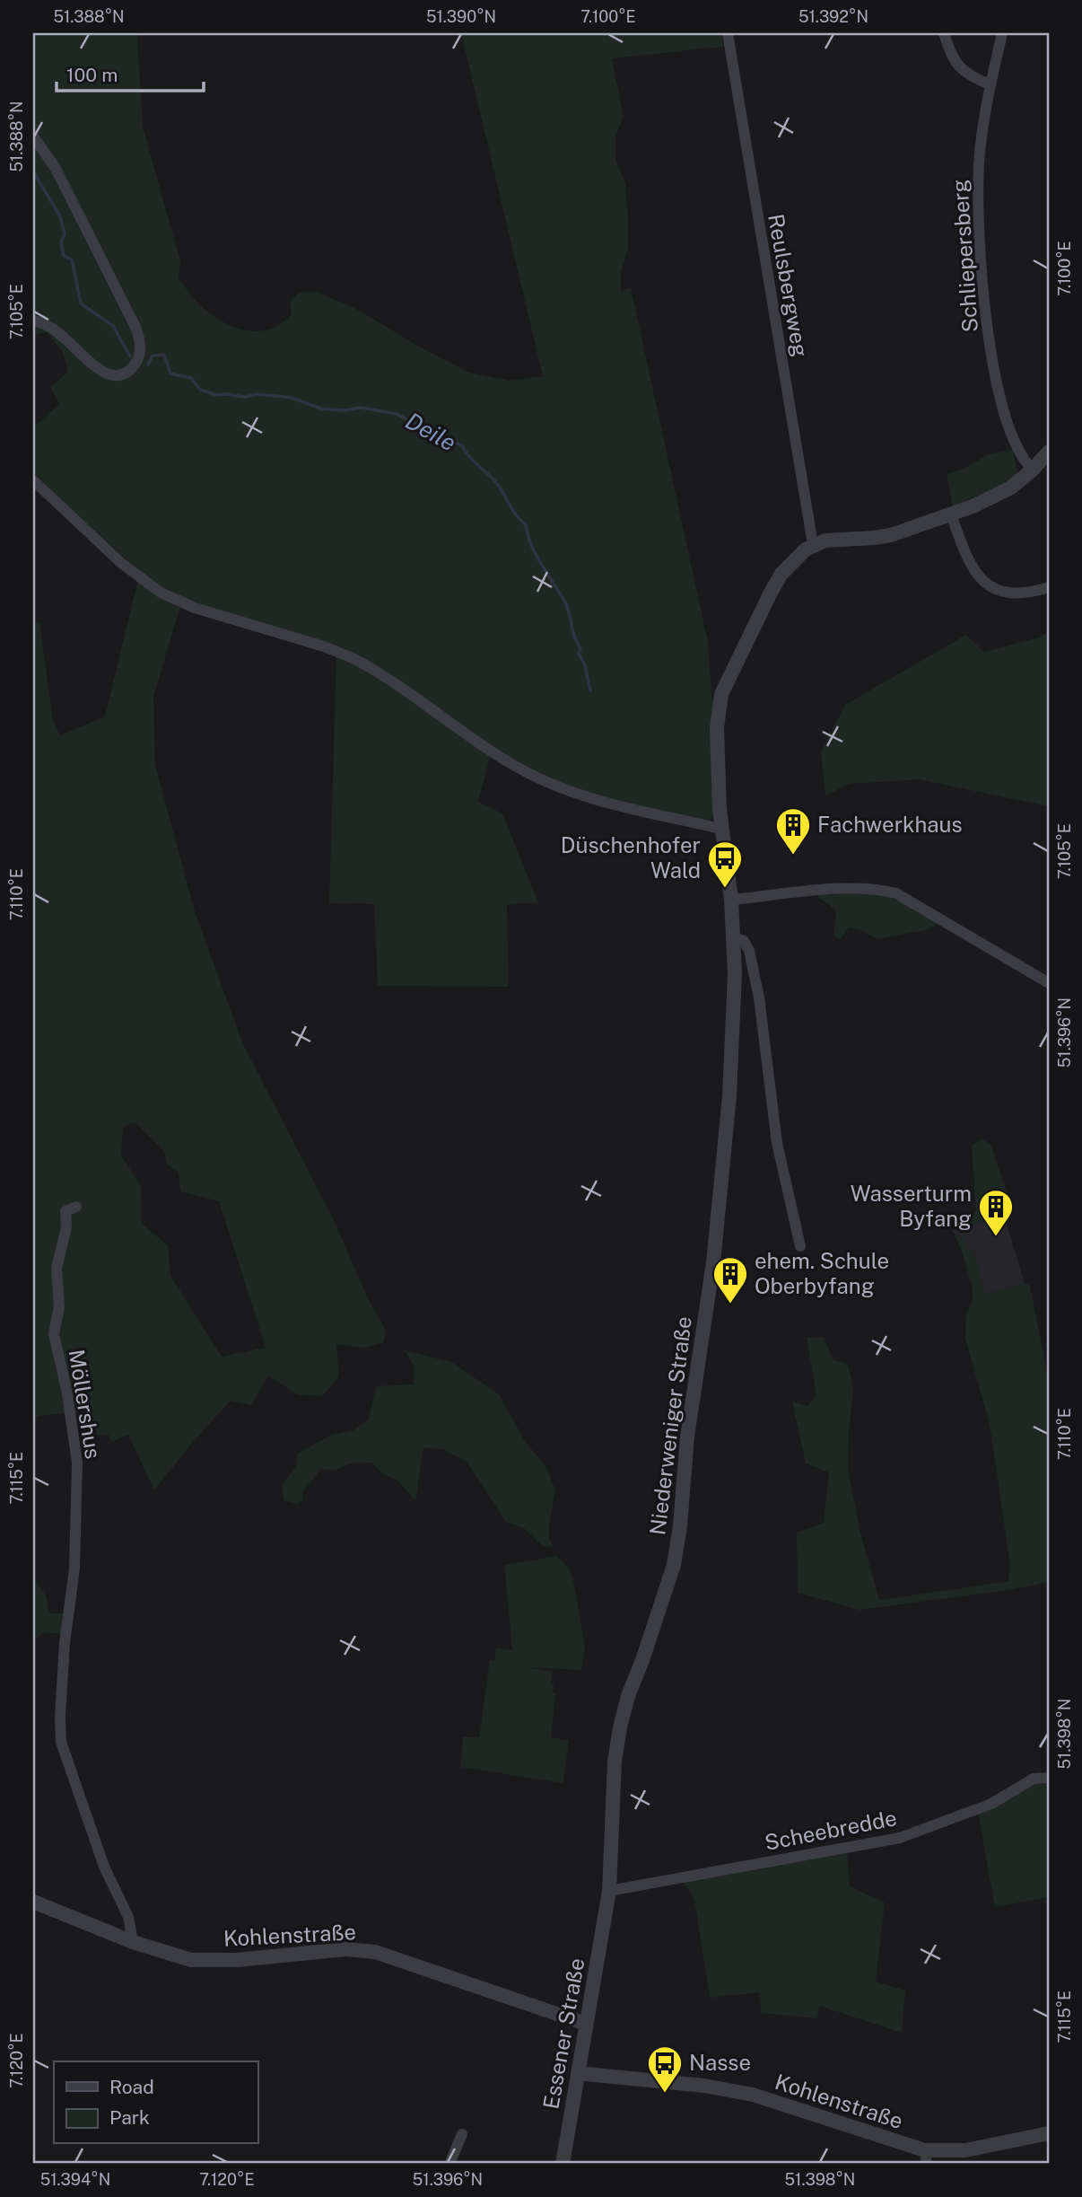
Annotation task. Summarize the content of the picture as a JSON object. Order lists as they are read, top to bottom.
{
  "streets": {
    "street": [
      "Schliepersberg",
      "Reulsbergweg",
      "Möllershus",
      "Niederweniger Straße",
      "Scheebredde",
      "Kohlenstraße",
      "Essener Straße"
    ]
  },
  "crossings": [
    ["Reulsbergweg", "Niederweniger Straße"],
    ["Möllershus", "Kohlenstraße"],
    ["Niederweniger Straße", "Scheebredde"],
    ["Niederweniger Straße", "Essener Straße"],
    ["Kohlenstraße", "Essener Straße"]
  ],
  "water": ["Deile"],
  "places": {
    "building": ["Fachwerkhaus", "Wasserturm Byfang", "ehem. Schule Oberbyfang"],
    "bus stop": ["Düschenhofer Wald", "Nasse"]
  },
  "legend": ["Road", "Park"],
  "scale_bar": "100 m",
  "coordinates": [
    "51.388°N",
    "51.390°N",
    "7.100°E",
    "51.392°N",
    "7.105°E",
    "7.110°E",
    "51.396°N",
    "7.115°E",
    "51.398°N",
    "7.120°E",
    "51.394°N"
  ]
}
